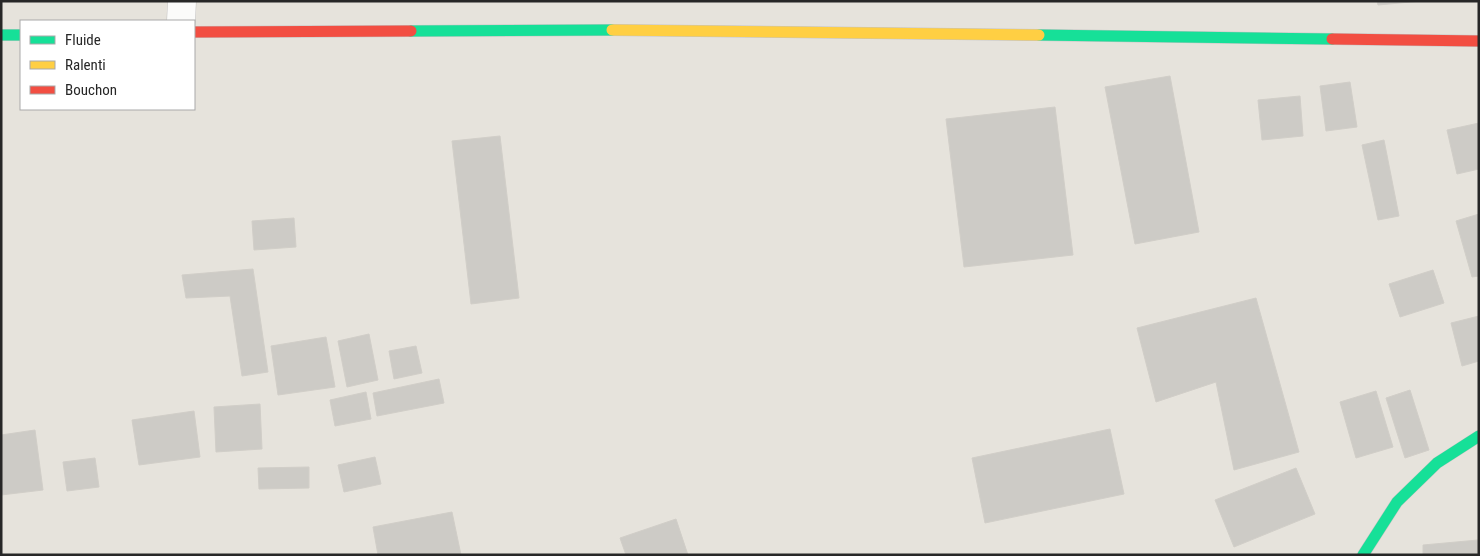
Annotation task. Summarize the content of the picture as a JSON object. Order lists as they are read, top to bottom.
{
  "legend": ["Fluide", "Ralenti", "Bouchon"]
}
